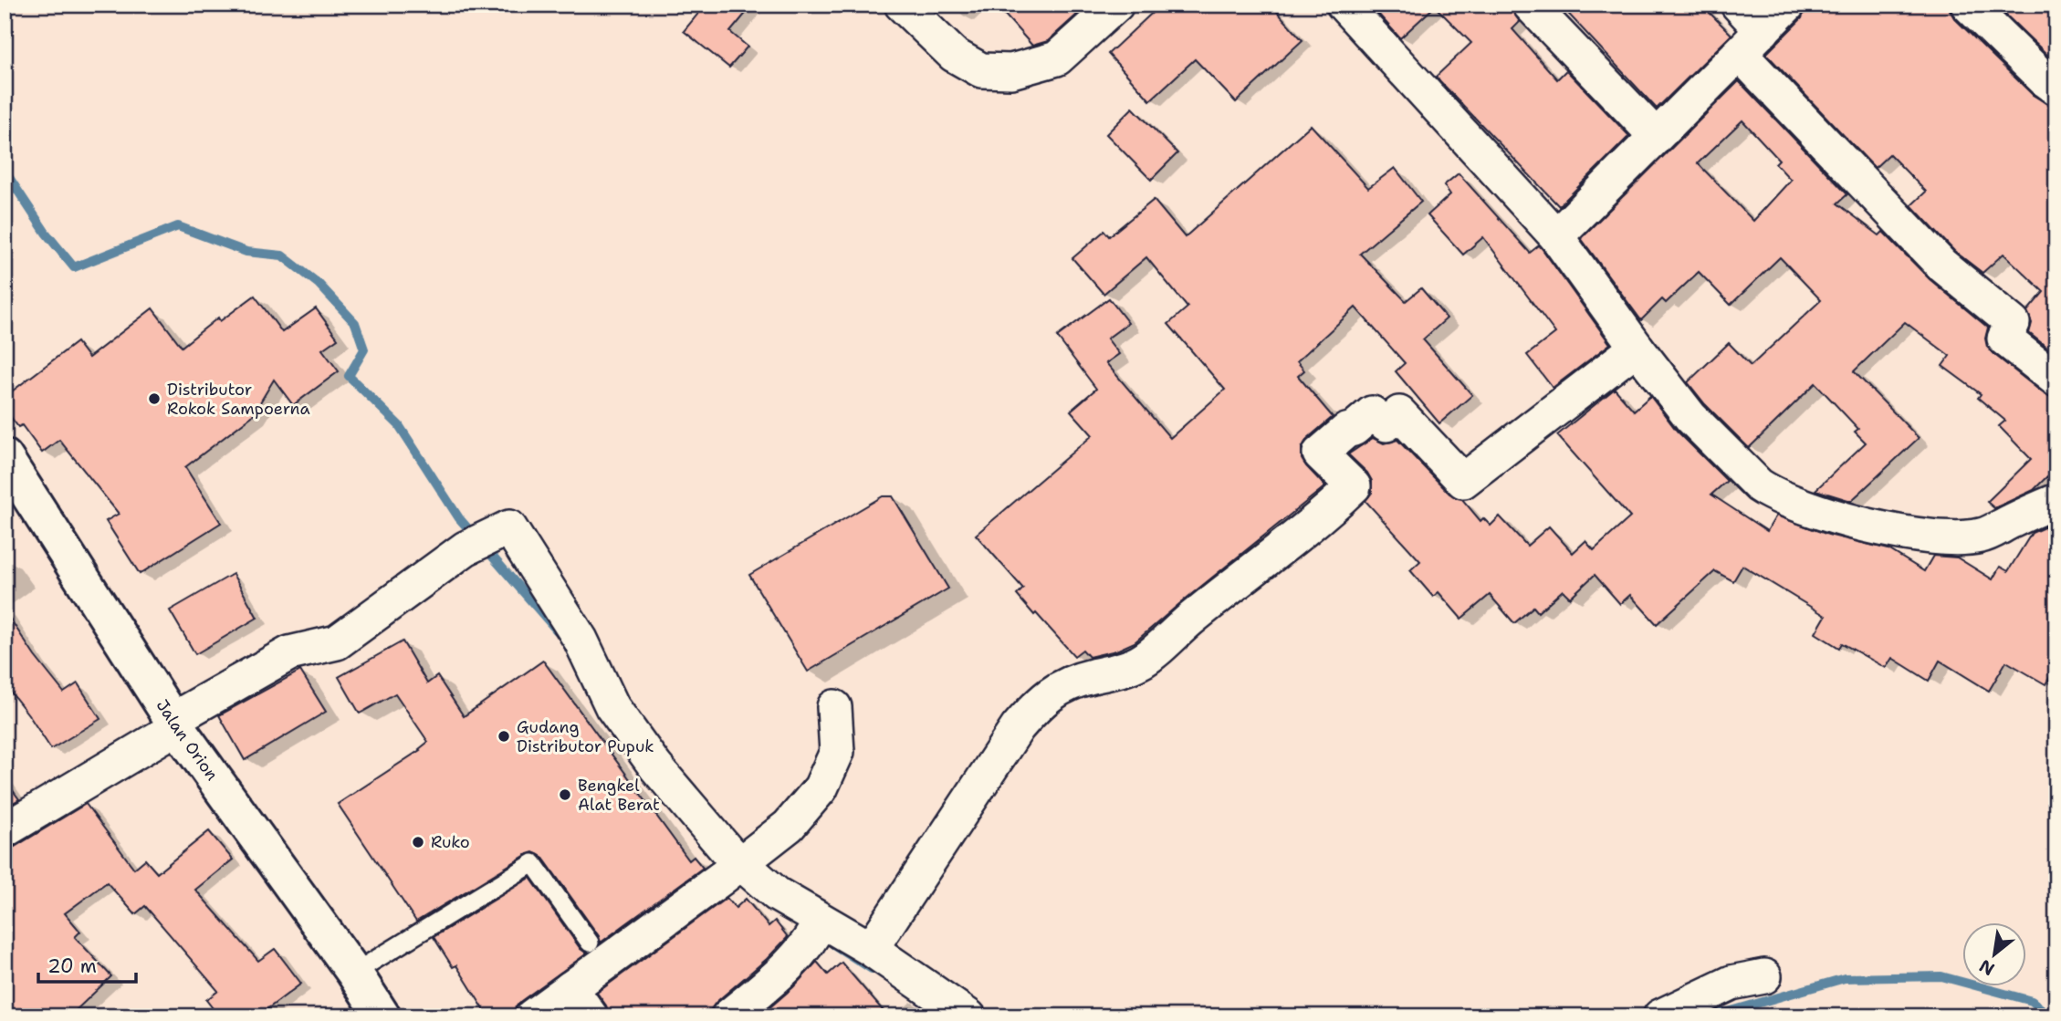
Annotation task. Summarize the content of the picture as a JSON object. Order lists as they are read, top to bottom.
{
  "streets": {
    "highway": ["Jalan Orion"]
  },
  "places": [
    "Distributor Rokok Sampoerna",
    "Gudang Distributor Pupuk",
    "Bengkel Alat Berat",
    "Ruko"
  ],
  "scale_bar": "20 m",
  "north": "bottom left"
}
